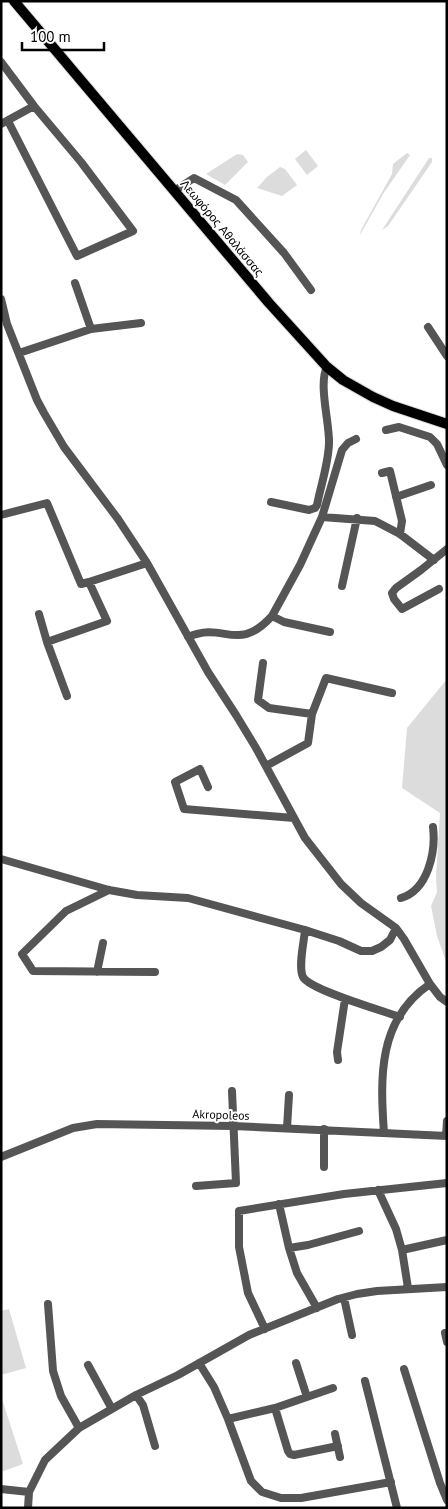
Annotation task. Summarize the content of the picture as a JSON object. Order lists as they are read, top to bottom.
{
  "streets": {
    "main road": ["Λεωφόρος Αθαλάσσας"],
    "street": ["Akropoleos"]
  },
  "scale_bar": "100 m"
}
